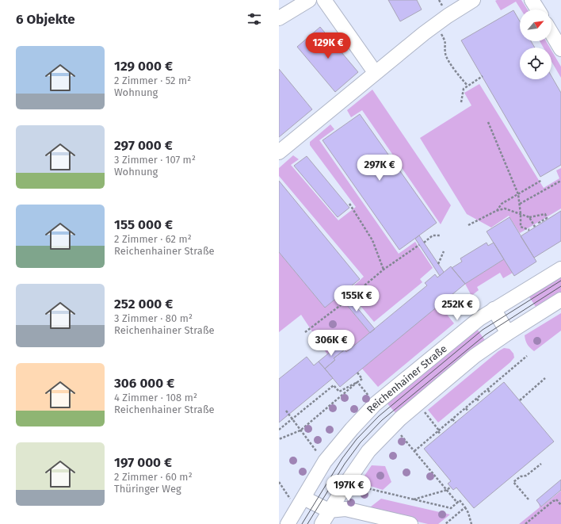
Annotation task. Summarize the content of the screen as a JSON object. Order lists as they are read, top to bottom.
{
  "streets": {
    "street": ["Reichenhainer Straße"]
  },
  "north": "top right",
  "page": {
    "heading": "6 Objekte",
    "price": [
      "129K €",
      "297K €",
      "155K €",
      "252K €",
      "306K €",
      "197K €"
    ],
    "list": [
      {
        "name": "129 000 €",
        "note": "2 Zimmer · 52 m² · Wohnung"
      },
      {
        "name": "297 000 €",
        "note": "3 Zimmer · 107 m² · Wohnung"
      },
      {
        "name": "155 000 €",
        "note": "2 Zimmer · 62 m² · Reichenhainer Straße"
      },
      {
        "name": "252 000 €",
        "note": "3 Zimmer · 80 m² · Reichenhainer Straße"
      },
      {
        "name": "306 000 €",
        "note": "4 Zimmer · 108 m² · Reichenhainer Straße"
      },
      {
        "name": "197 000 €",
        "note": "2 Zimmer · 60 m² · Thüringer Weg"
      }
    ]
  }
}
